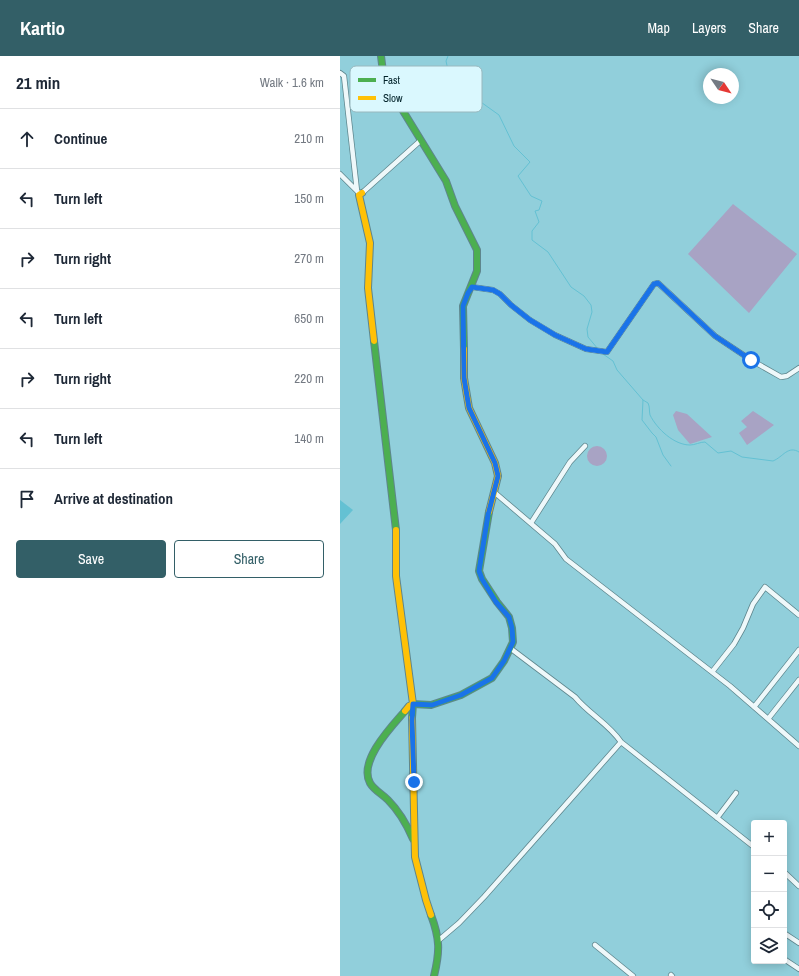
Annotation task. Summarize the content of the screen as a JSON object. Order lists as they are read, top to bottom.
{
  "legend": ["Fast", "Slow"],
  "north": "bottom right",
  "page": {
    "header": "Kartio",
    "nav": ["Map", "Layers", "Share"],
    "heading": ["21 min", "Walk · 1.6 km"],
    "list": [
      ["Continue", "210 m"],
      ["Turn left", "150 m"],
      ["Turn right", "270 m"],
      ["Turn left", "650 m"],
      ["Turn right", "220 m"],
      ["Turn left", "140 m"],
      "Arrive at destination"
    ],
    "buttons": ["Save", "Share"],
    "map_buttons": ["+", "−"]
  }
}
